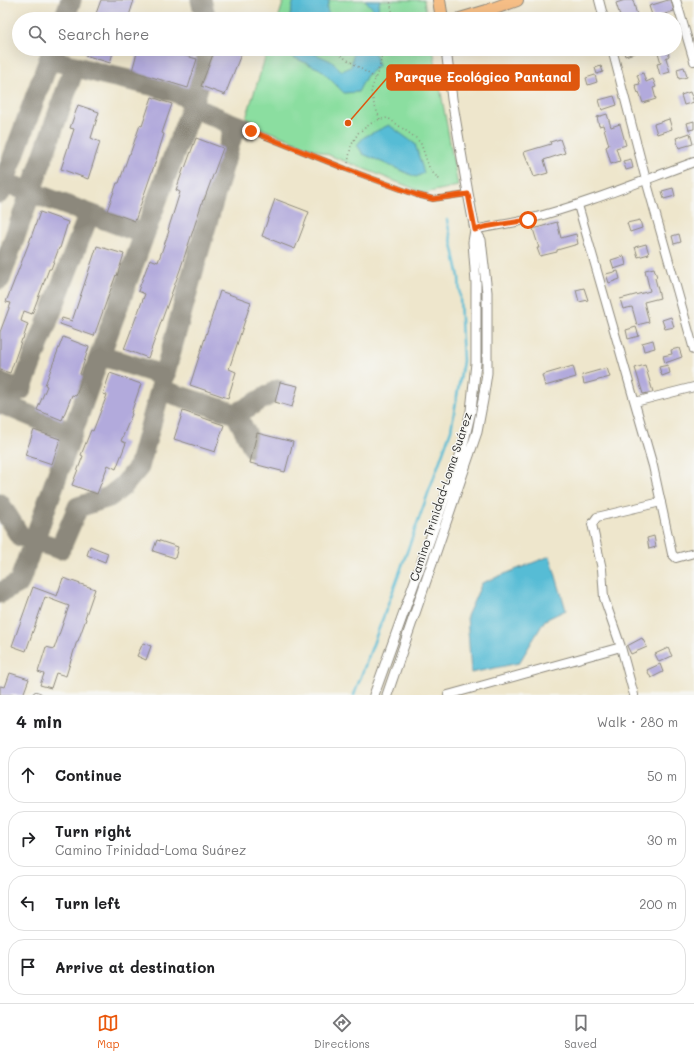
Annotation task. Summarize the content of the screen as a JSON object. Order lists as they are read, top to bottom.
{
  "streets": {
    "street": ["Camino Trinidad-Loma Suárez"]
  },
  "places": ["Parque Ecológico Pantanal"],
  "page": {
    "search": "Search here",
    "heading": ["4 min", "Walk · 280 m"],
    "list": [
      ["Continue", "50 m"],
      ["Turn right", "Camino Trinidad-Loma Suárez", "30 m"],
      ["Turn left", "200 m"],
      "Arrive at destination"
    ],
    "nav": ["Map", "Directions", "Saved"]
  }
}
